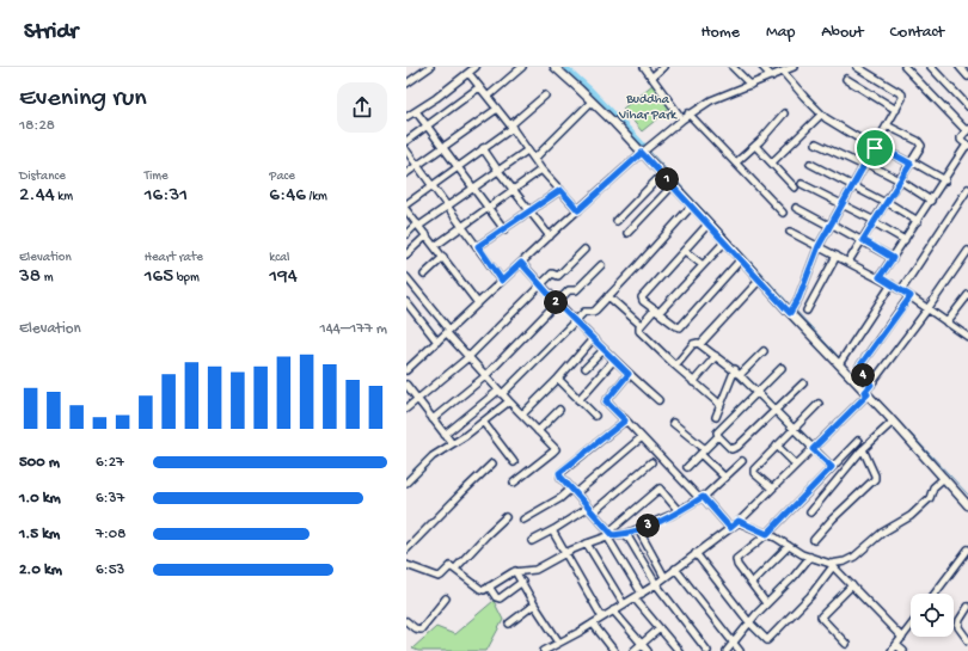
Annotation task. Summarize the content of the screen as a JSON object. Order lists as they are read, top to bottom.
{
  "parks": ["Buddha Vihar Park"],
  "page": {
    "header": "Stridr",
    "nav": [
      "Home",
      "Map",
      "About",
      "Contact"
    ],
    "heading": ["Evening run", "18:28"],
    "stats": [
      ["Distance", "2.44 km"],
      ["Time", "16:31"],
      ["Pace", "6:46 /km"],
      ["Elevation", "38 m"],
      ["Heart rate", "165 bpm"],
      ["kcal", "194"]
    ],
    "pins": [
      "1",
      "2",
      "4",
      "3"
    ],
    "chart": ["Elevation", "144–177 m"],
    "list": [
      {
        "name": "500 m",
        "note": "6:27"
      },
      {
        "name": "1.0 km",
        "note": "6:37"
      },
      {
        "name": "1.5 km",
        "note": "7:08"
      },
      {
        "name": "2.0 km",
        "note": "6:53"
      }
    ]
  }
}
